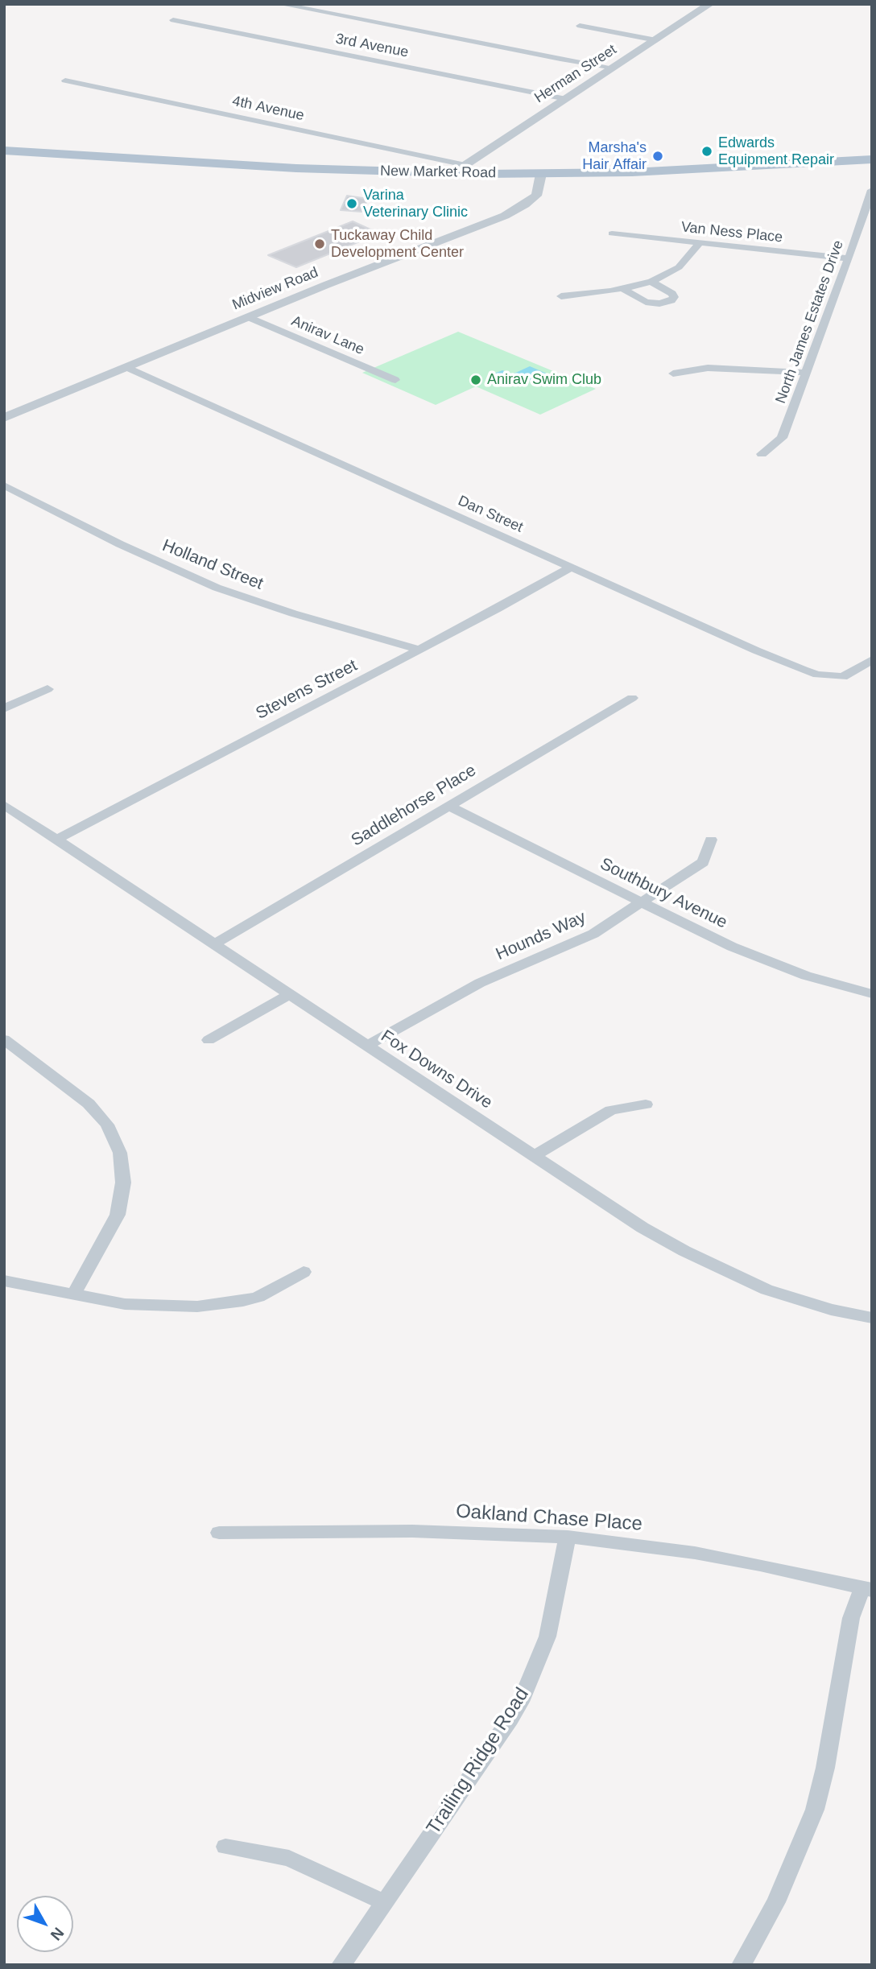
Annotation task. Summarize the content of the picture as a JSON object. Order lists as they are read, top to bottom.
{
  "streets": {
    "main road": ["New Market Road"],
    "street": [
      "3rd Avenue",
      "Herman Street",
      "4th Avenue",
      "Van Ness Place",
      "Midview Road",
      "North James Estates Drive",
      "Anirav Lane",
      "Dan Street",
      "Holland Street",
      "Stevens Street",
      "Saddlehorse Place",
      "Southbury Avenue",
      "Hounds Way",
      "Fox Downs Drive",
      "Oakland Chase Place",
      "Trailing Ridge Road"
    ]
  },
  "crossings": [
    ["3rd Avenue", "Herman Street"],
    ["Herman Street", "4th Avenue"],
    ["Herman Street", "New Market Road"],
    ["4th Avenue", "New Market Road"],
    ["New Market Road", "Midview Road"],
    ["Van Ness Place", "North James Estates Drive"],
    ["Midview Road", "Anirav Lane"],
    ["Midview Road", "Dan Street"],
    ["Dan Street", "Stevens Street"],
    ["Holland Street", "Stevens Street"],
    ["Stevens Street", "Fox Downs Drive"],
    ["Saddlehorse Place", "Southbury Avenue"],
    ["Saddlehorse Place", "Fox Downs Drive"],
    ["Southbury Avenue", "Hounds Way"],
    ["Hounds Way", "Fox Downs Drive"],
    ["Oakland Chase Place", "Trailing Ridge Road"]
  ],
  "places": [
    "Edwards Equipment Repair",
    "Marsha's Hair Affair",
    "Varina Veterinary Clinic",
    "Tuckaway Child Development Center",
    "Anirav Swim Club"
  ],
  "north": "bottom right"
}
